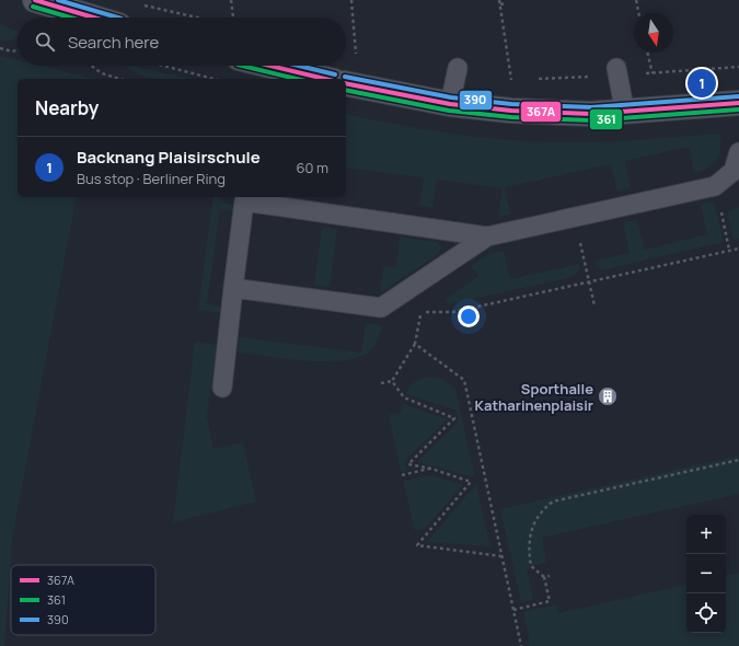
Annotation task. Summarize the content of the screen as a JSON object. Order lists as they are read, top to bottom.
{
  "places": {
    "building": ["Sporthalle Katharinenplaisir"]
  },
  "lines": ["transit line 367A", "transit line 390", "transit line 361"],
  "legend": ["367A", "361", "390"],
  "north": "bottom",
  "page": {
    "search": "Search here",
    "pins": "1",
    "heading": "Nearby",
    "list": [
      {
        "mark": "1",
        "name": "Backnang Plaisirschule",
        "note": "Bus stop · Berliner Ring",
        "value": "60 m"
      }
    ],
    "map_buttons": ["+", "−"]
  }
}
